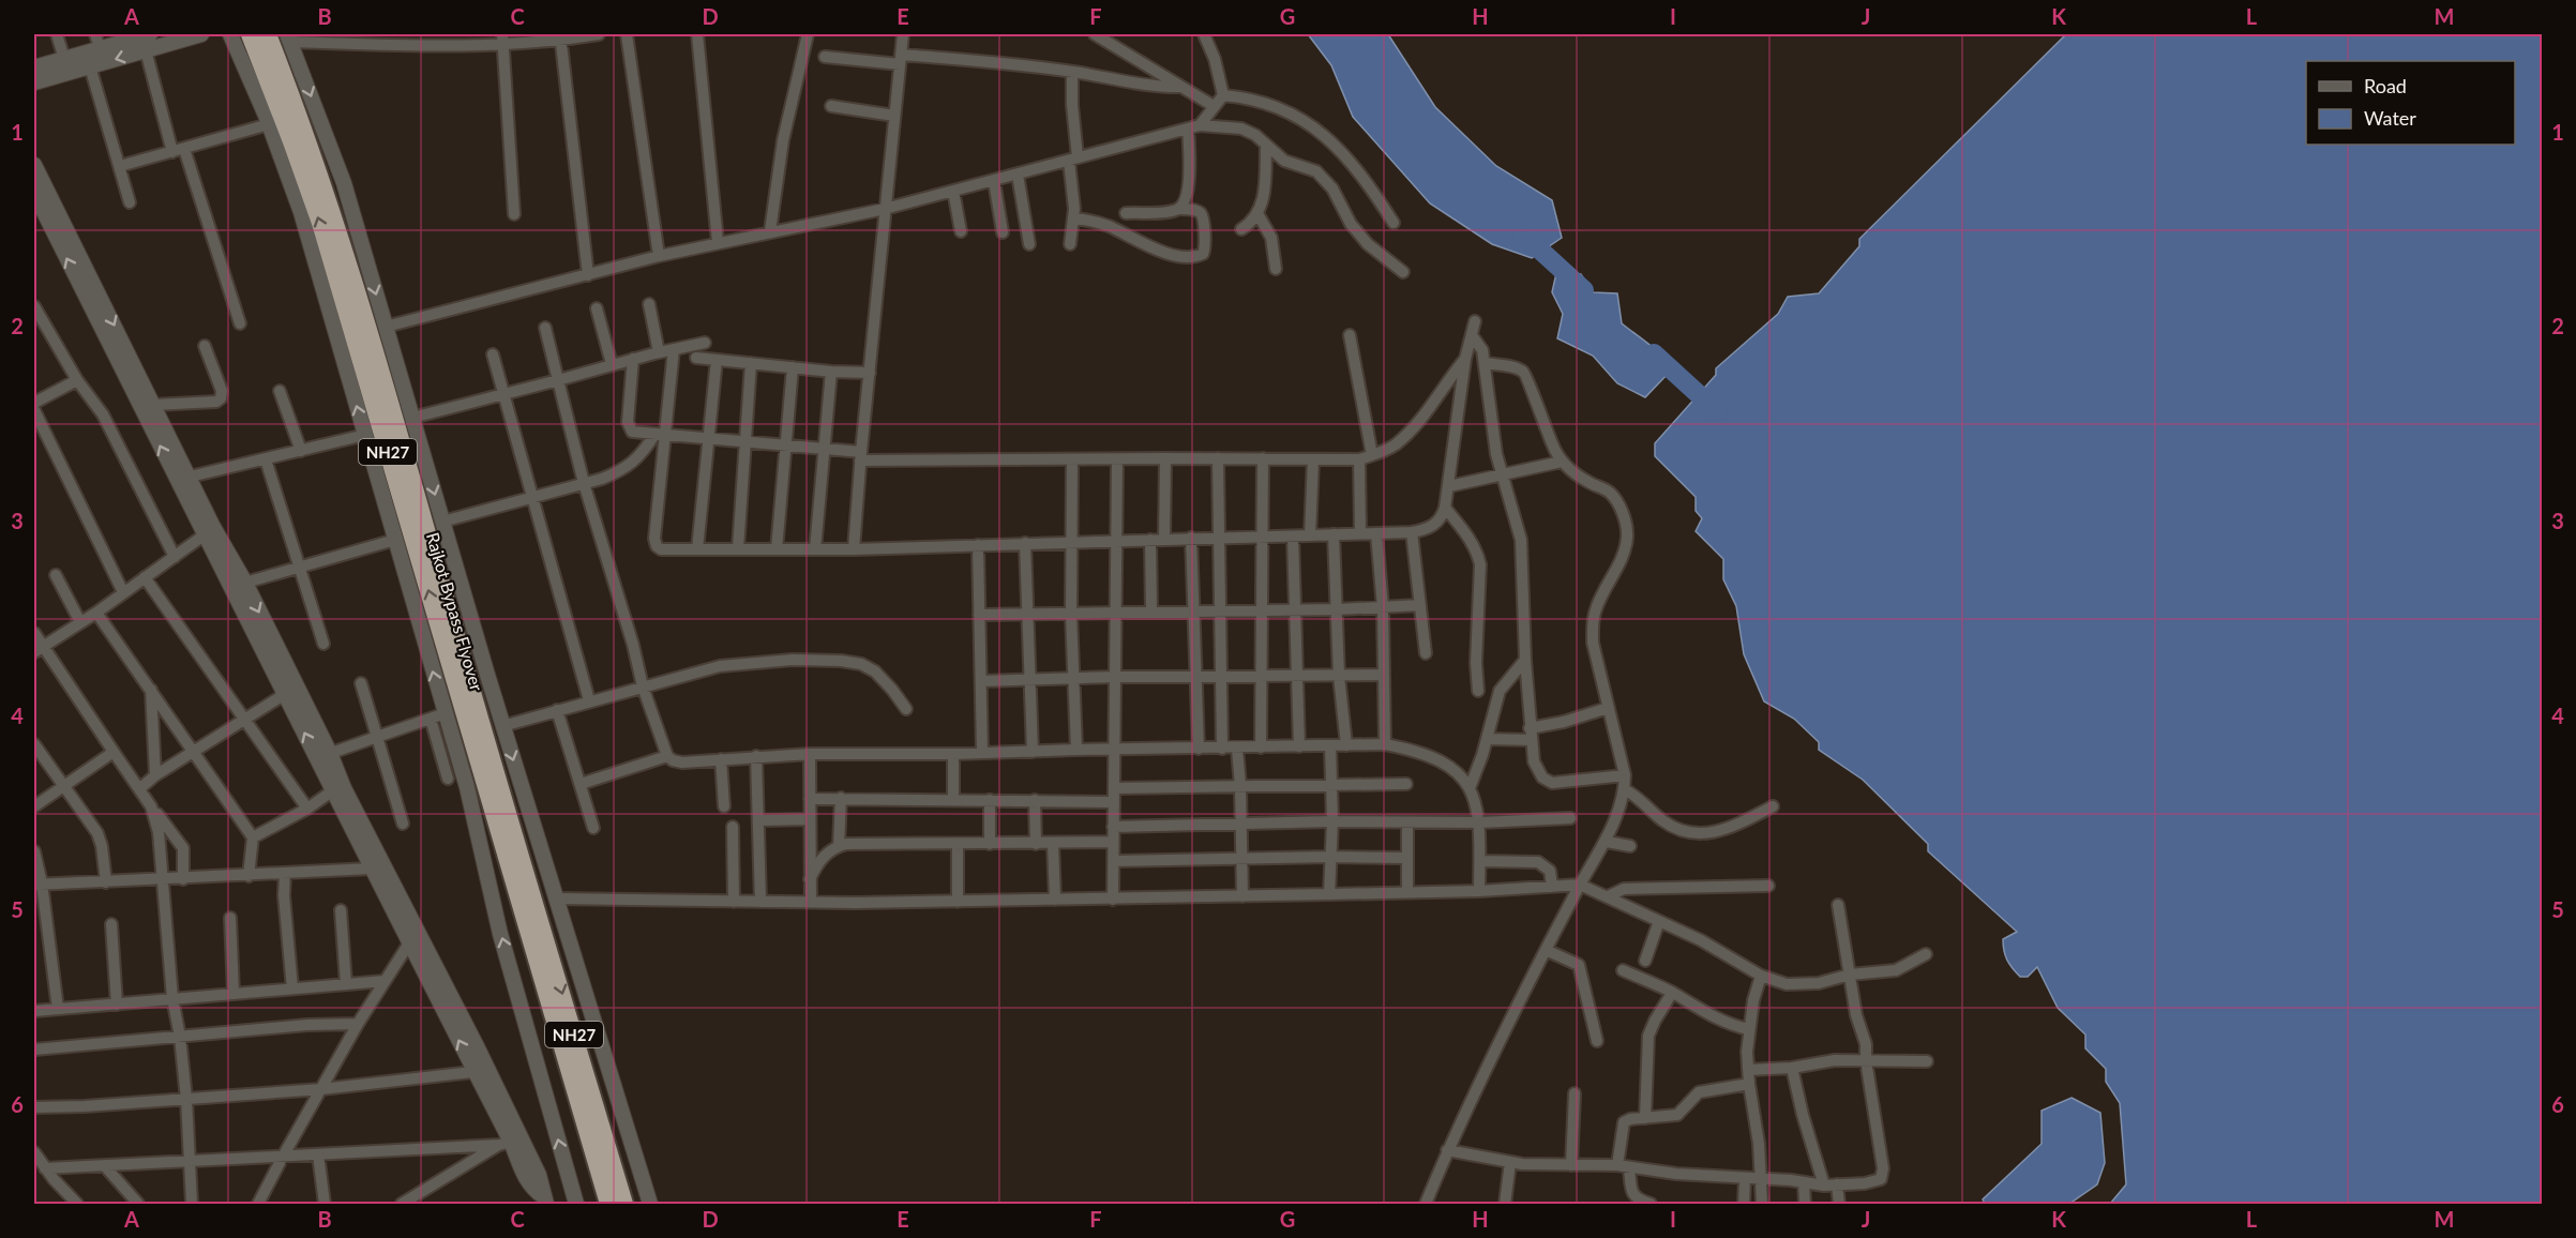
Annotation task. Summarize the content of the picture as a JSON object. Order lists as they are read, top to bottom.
{
  "streets": {
    "highway": ["NH27", "Rajkot Bypass Flyover"]
  },
  "legend": ["Road", "Water"],
  "grid": {
    "columns": [
      "A",
      "B",
      "C",
      "D",
      "E",
      "F",
      "G",
      "H",
      "I",
      "J",
      "K",
      "L",
      "M"
    ],
    "rows": [
      "1",
      "2",
      "3",
      "4",
      "5",
      "6"
    ]
  }
}
